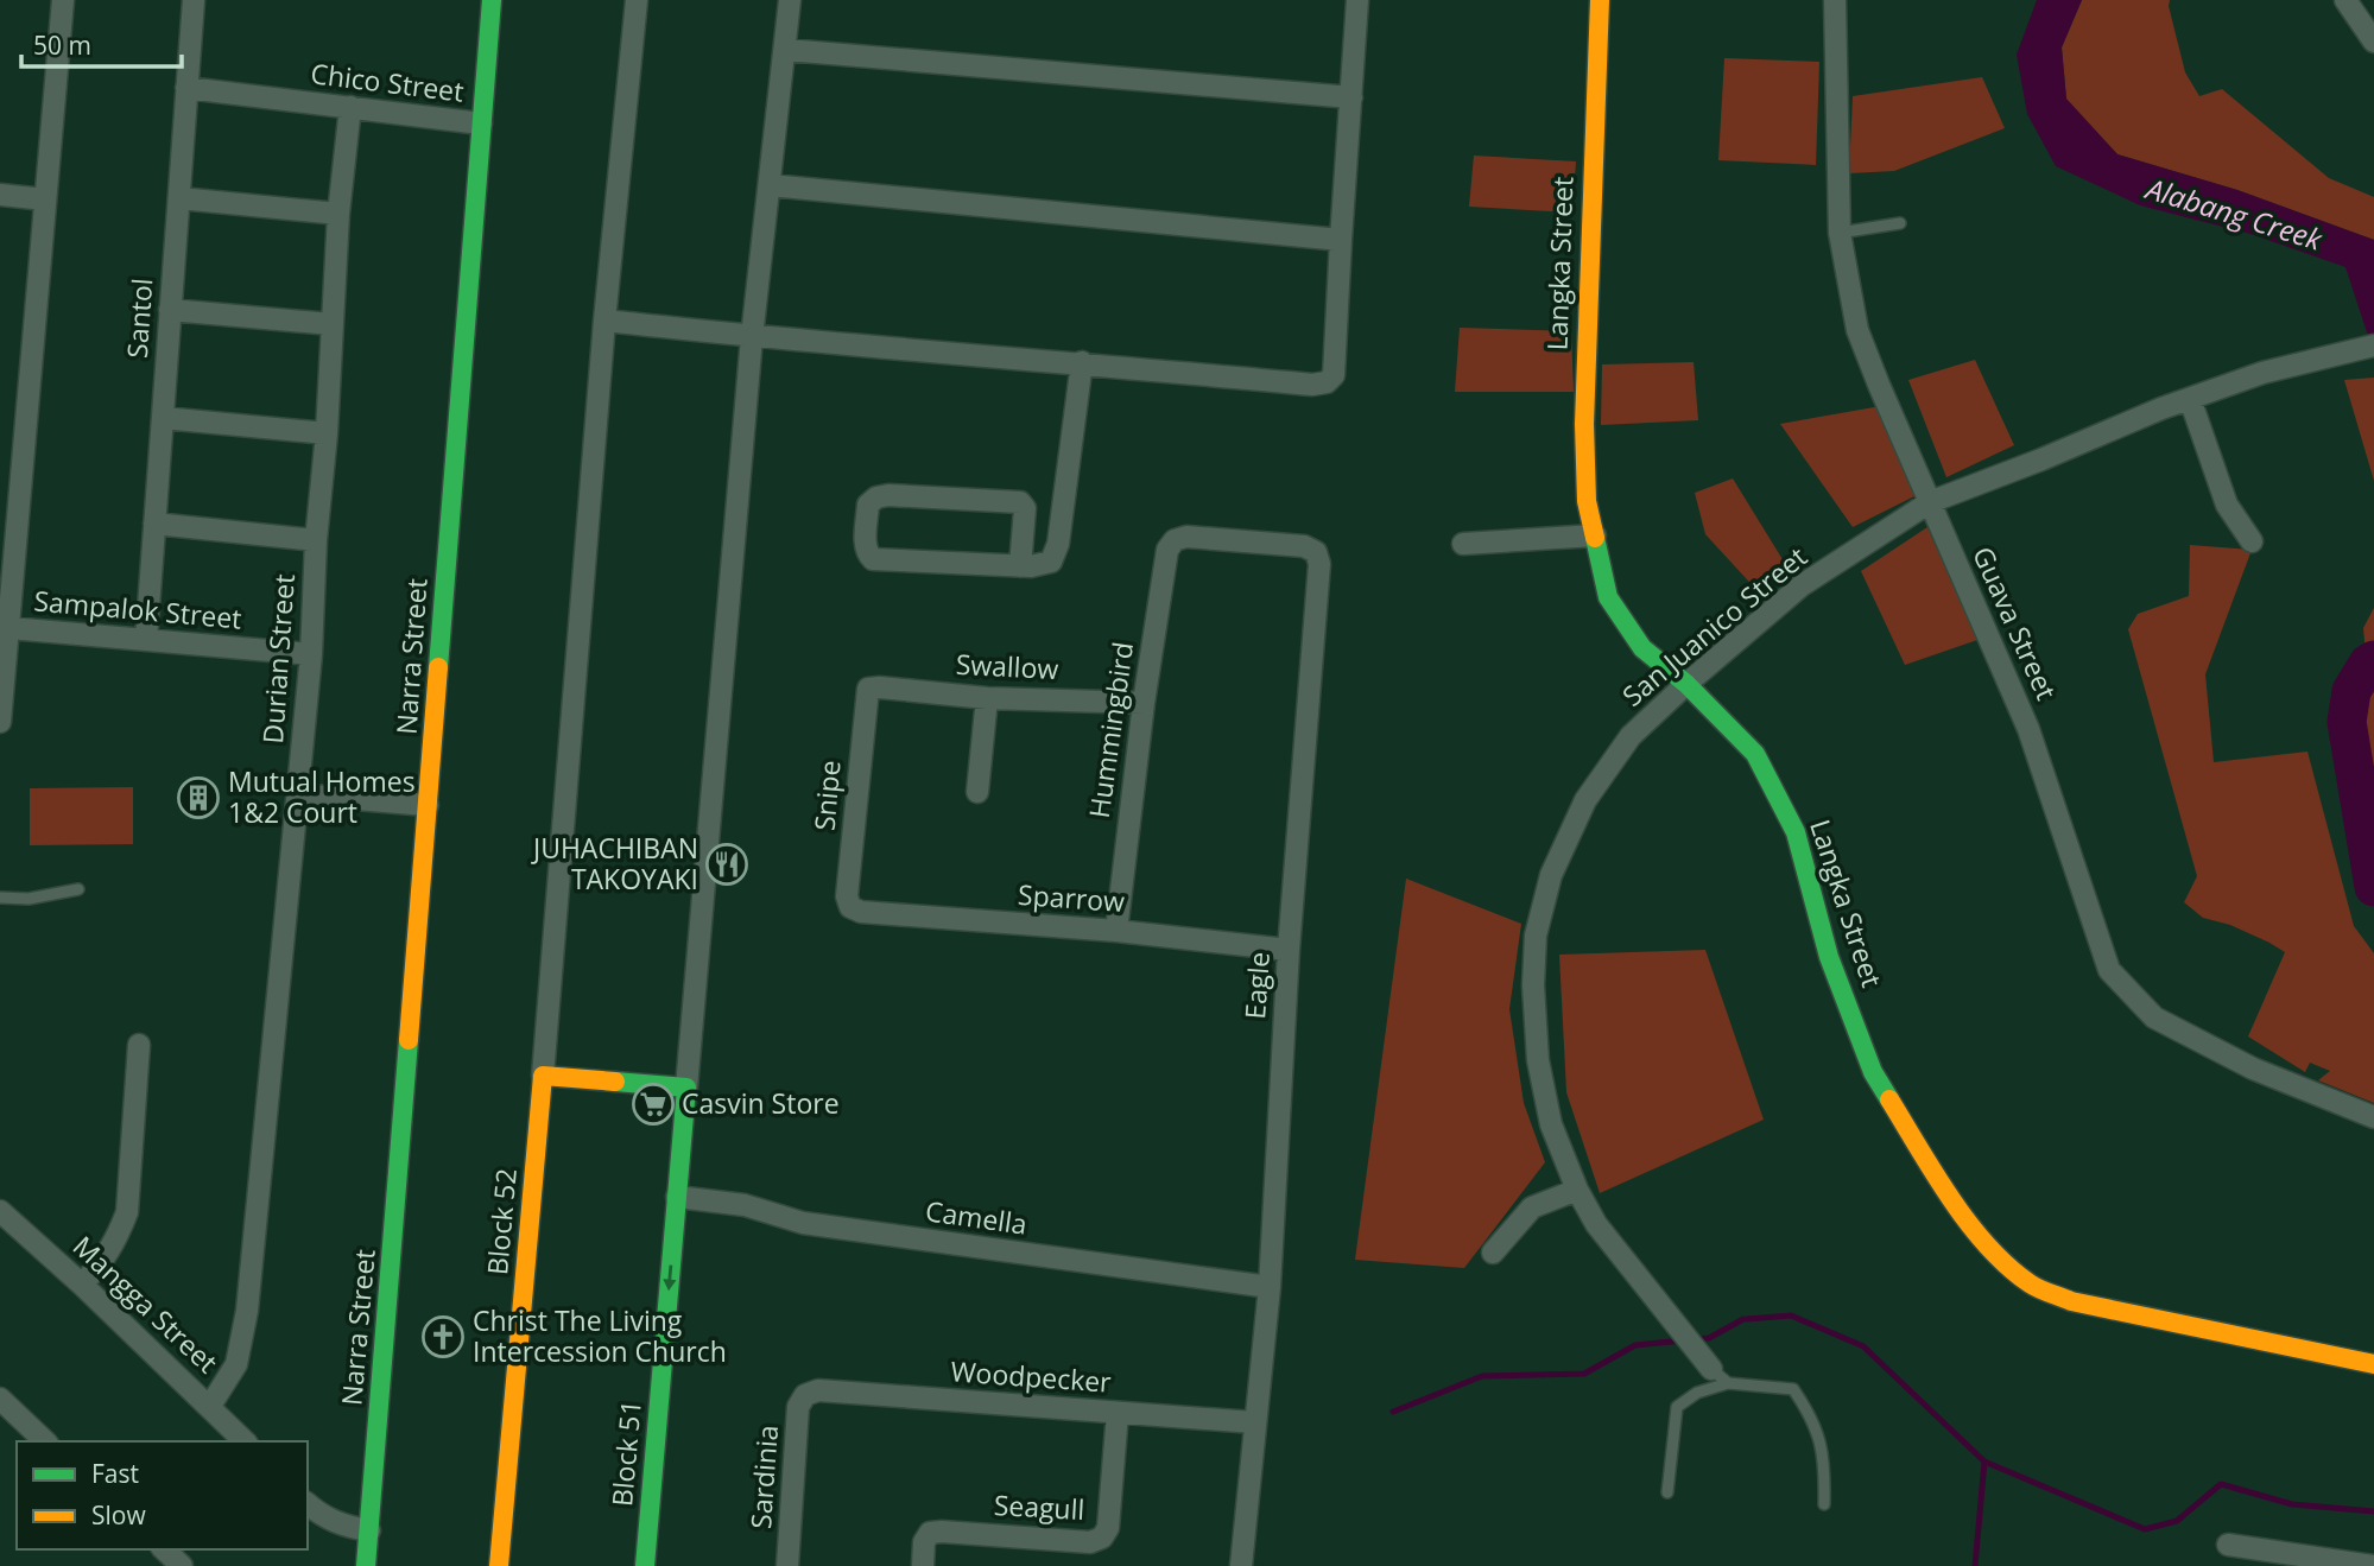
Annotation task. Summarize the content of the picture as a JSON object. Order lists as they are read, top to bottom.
{
  "streets": {
    "street": [
      "Chico Street",
      "Langka Street",
      "Santol",
      "Sampalok Street",
      "Guava Street",
      "San Juanico Street",
      "Narra Street",
      "Durian Street",
      "Swallow",
      "Hummingbird",
      "Snipe",
      "Sparrow",
      "Eagle",
      "Camella",
      "Block 52",
      "Mangga Street",
      "Woodpecker",
      "Block 51",
      "Sardinia",
      "Seagull"
    ]
  },
  "crossings": [
    ["Chico Street", "Santol"],
    ["Chico Street", "Narra Street"],
    ["Chico Street", "Durian Street"],
    ["Langka Street", "San Juanico Street"],
    ["Santol", "Sampalok Street"],
    ["Sampalok Street", "Durian Street"],
    ["Guava Street", "San Juanico Street"],
    ["Durian Street", "Mangga Street"],
    ["Swallow", "Hummingbird"],
    ["Swallow", "Snipe"],
    ["Hummingbird", "Sparrow"],
    ["Hummingbird", "Eagle"],
    ["Snipe", "Sparrow"],
    ["Sparrow", "Eagle"],
    ["Eagle", "Camella"],
    ["Eagle", "Woodpecker"],
    ["Camella", "Block 51"],
    ["Woodpecker", "Sardinia"],
    ["Woodpecker", "Seagull"]
  ],
  "one_way": ["Block 51"],
  "water": ["Alabang Creek"],
  "places": {
    "building": ["Mutual Homes 1&2 Court"],
    "restaurant": ["JUHACHIBAN TAKOYAKI"],
    "supermarket": ["Casvin Store"],
    "church": ["Christ The Living Intercession Church"]
  },
  "legend": ["Fast", "Slow"],
  "scale_bar": "50 m"
}
